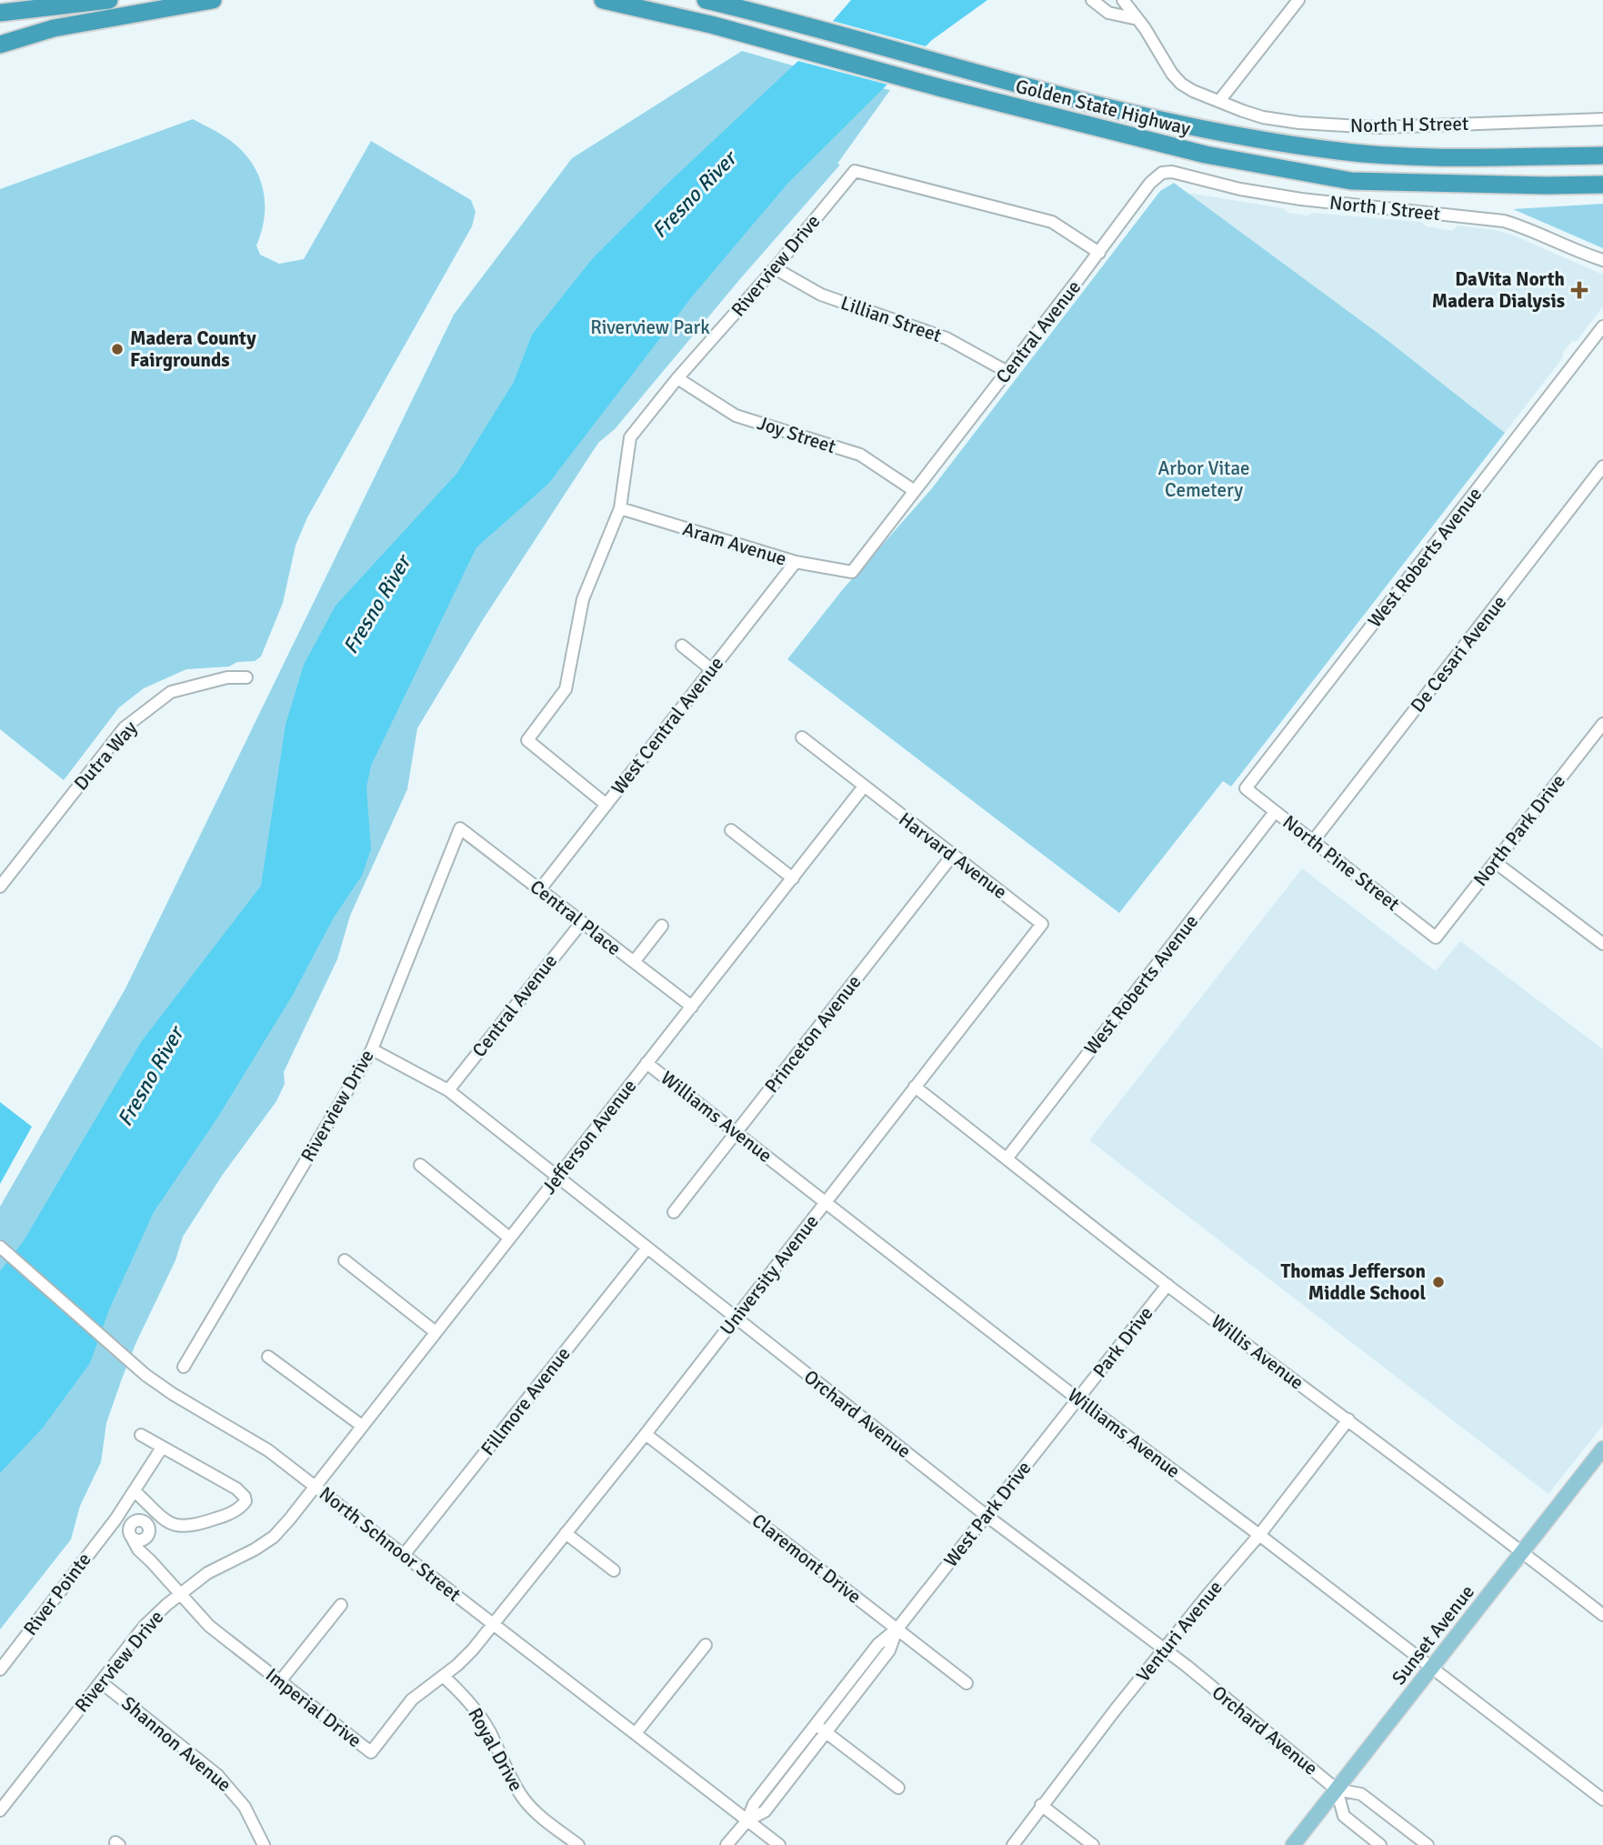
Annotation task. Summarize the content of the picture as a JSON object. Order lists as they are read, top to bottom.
{
  "streets": {
    "highway": ["Golden State Highway"],
    "main road": ["Sunset Avenue"],
    "street": [
      "North H Street",
      "North I Street",
      "Riverview Drive",
      "Lillian Street",
      "Central Avenue",
      "Joy Street",
      "Aram Avenue",
      "West Roberts Avenue",
      "De Cesari Avenue",
      "West Central Avenue",
      "Dutra Way",
      "North Park Drive",
      "Harvard Avenue",
      "North Pine Street",
      "Central Place",
      "Princeton Avenue",
      "Williams Avenue",
      "Jefferson Avenue",
      "University Avenue",
      "Park Drive",
      "Willis Avenue",
      "Fillmore Avenue",
      "Orchard Avenue",
      "West Park Drive",
      "North Schnoor Street",
      "Claremont Drive",
      "River Pointe",
      "Venturi Avenue",
      "Imperial Drive",
      "Shannon Avenue",
      "Royal Drive"
    ]
  },
  "crossings": [
    ["North I Street", "Central Avenue"],
    ["Riverview Drive", "Lillian Street"],
    ["Riverview Drive", "Central Avenue"],
    ["Riverview Drive", "Joy Street"],
    ["Riverview Drive", "Aram Avenue"],
    ["Riverview Drive", "West Central Avenue"],
    ["Riverview Drive", "Central Place"],
    ["Riverview Drive", "Jefferson Avenue"],
    ["Riverview Drive", "Orchard Avenue"],
    ["Riverview Drive", "North Schnoor Street"],
    ["Riverview Drive", "Imperial Drive"],
    ["Riverview Drive", "Shannon Avenue"],
    ["Lillian Street", "Central Avenue"],
    ["Central Avenue", "Joy Street"],
    ["Central Avenue", "Aram Avenue"],
    ["Central Avenue", "Central Place"],
    ["Central Avenue", "Orchard Avenue"],
    ["Joy Street", "Aram Avenue"],
    ["Aram Avenue", "West Central Avenue"],
    ["West Roberts Avenue", "North Pine Street"],
    ["West Roberts Avenue", "Willis Avenue"],
    ["De Cesari Avenue", "North Pine Street"],
    ["West Central Avenue", "Central Place"],
    ["North Park Drive", "North Pine Street"],
    ["Harvard Avenue", "Princeton Avenue"],
    ["Harvard Avenue", "Jefferson Avenue"],
    ["Harvard Avenue", "University Avenue"],
    ["Central Place", "Jefferson Avenue"],
    ["Princeton Avenue", "Williams Avenue"],
    ["Williams Avenue", "Jefferson Avenue"],
    ["Williams Avenue", "University Avenue"],
    ["Williams Avenue", "Park Drive"],
    ["Williams Avenue", "West Park Drive"],
    ["Williams Avenue", "Venturi Avenue"],
    ["Williams Avenue", "Sunset Avenue"],
    ["Jefferson Avenue", "Orchard Avenue"],
    ["Jefferson Avenue", "North Schnoor Street"],
    ["University Avenue", "Willis Avenue"],
    ["University Avenue", "Orchard Avenue"],
    ["University Avenue", "North Schnoor Street"],
    ["University Avenue", "Claremont Drive"],
    ["University Avenue", "Imperial Drive"],
    ["Park Drive", "Willis Avenue"],
    ["Park Drive", "West Park Drive"],
    ["Willis Avenue", "Venturi Avenue"],
    ["Willis Avenue", "Sunset Avenue"],
    ["Fillmore Avenue", "Orchard Avenue"],
    ["Fillmore Avenue", "North Schnoor Street"],
    ["Orchard Avenue", "West Park Drive"],
    ["Orchard Avenue", "Venturi Avenue"],
    ["Orchard Avenue", "Sunset Avenue"],
    ["West Park Drive", "North Schnoor Street"],
    ["West Park Drive", "Claremont Drive"],
    ["North Schnoor Street", "Imperial Drive"],
    ["Imperial Drive", "Royal Drive"]
  ],
  "water": ["Fresno River"],
  "parks": ["Riverview Park", "Arbor Vitae Cemetery"],
  "places": {
    "health": ["DaVita North Madera Dialysis"],
    "other": ["Madera County Fairgrounds", "Thomas Jefferson Middle School"]
  }
}
